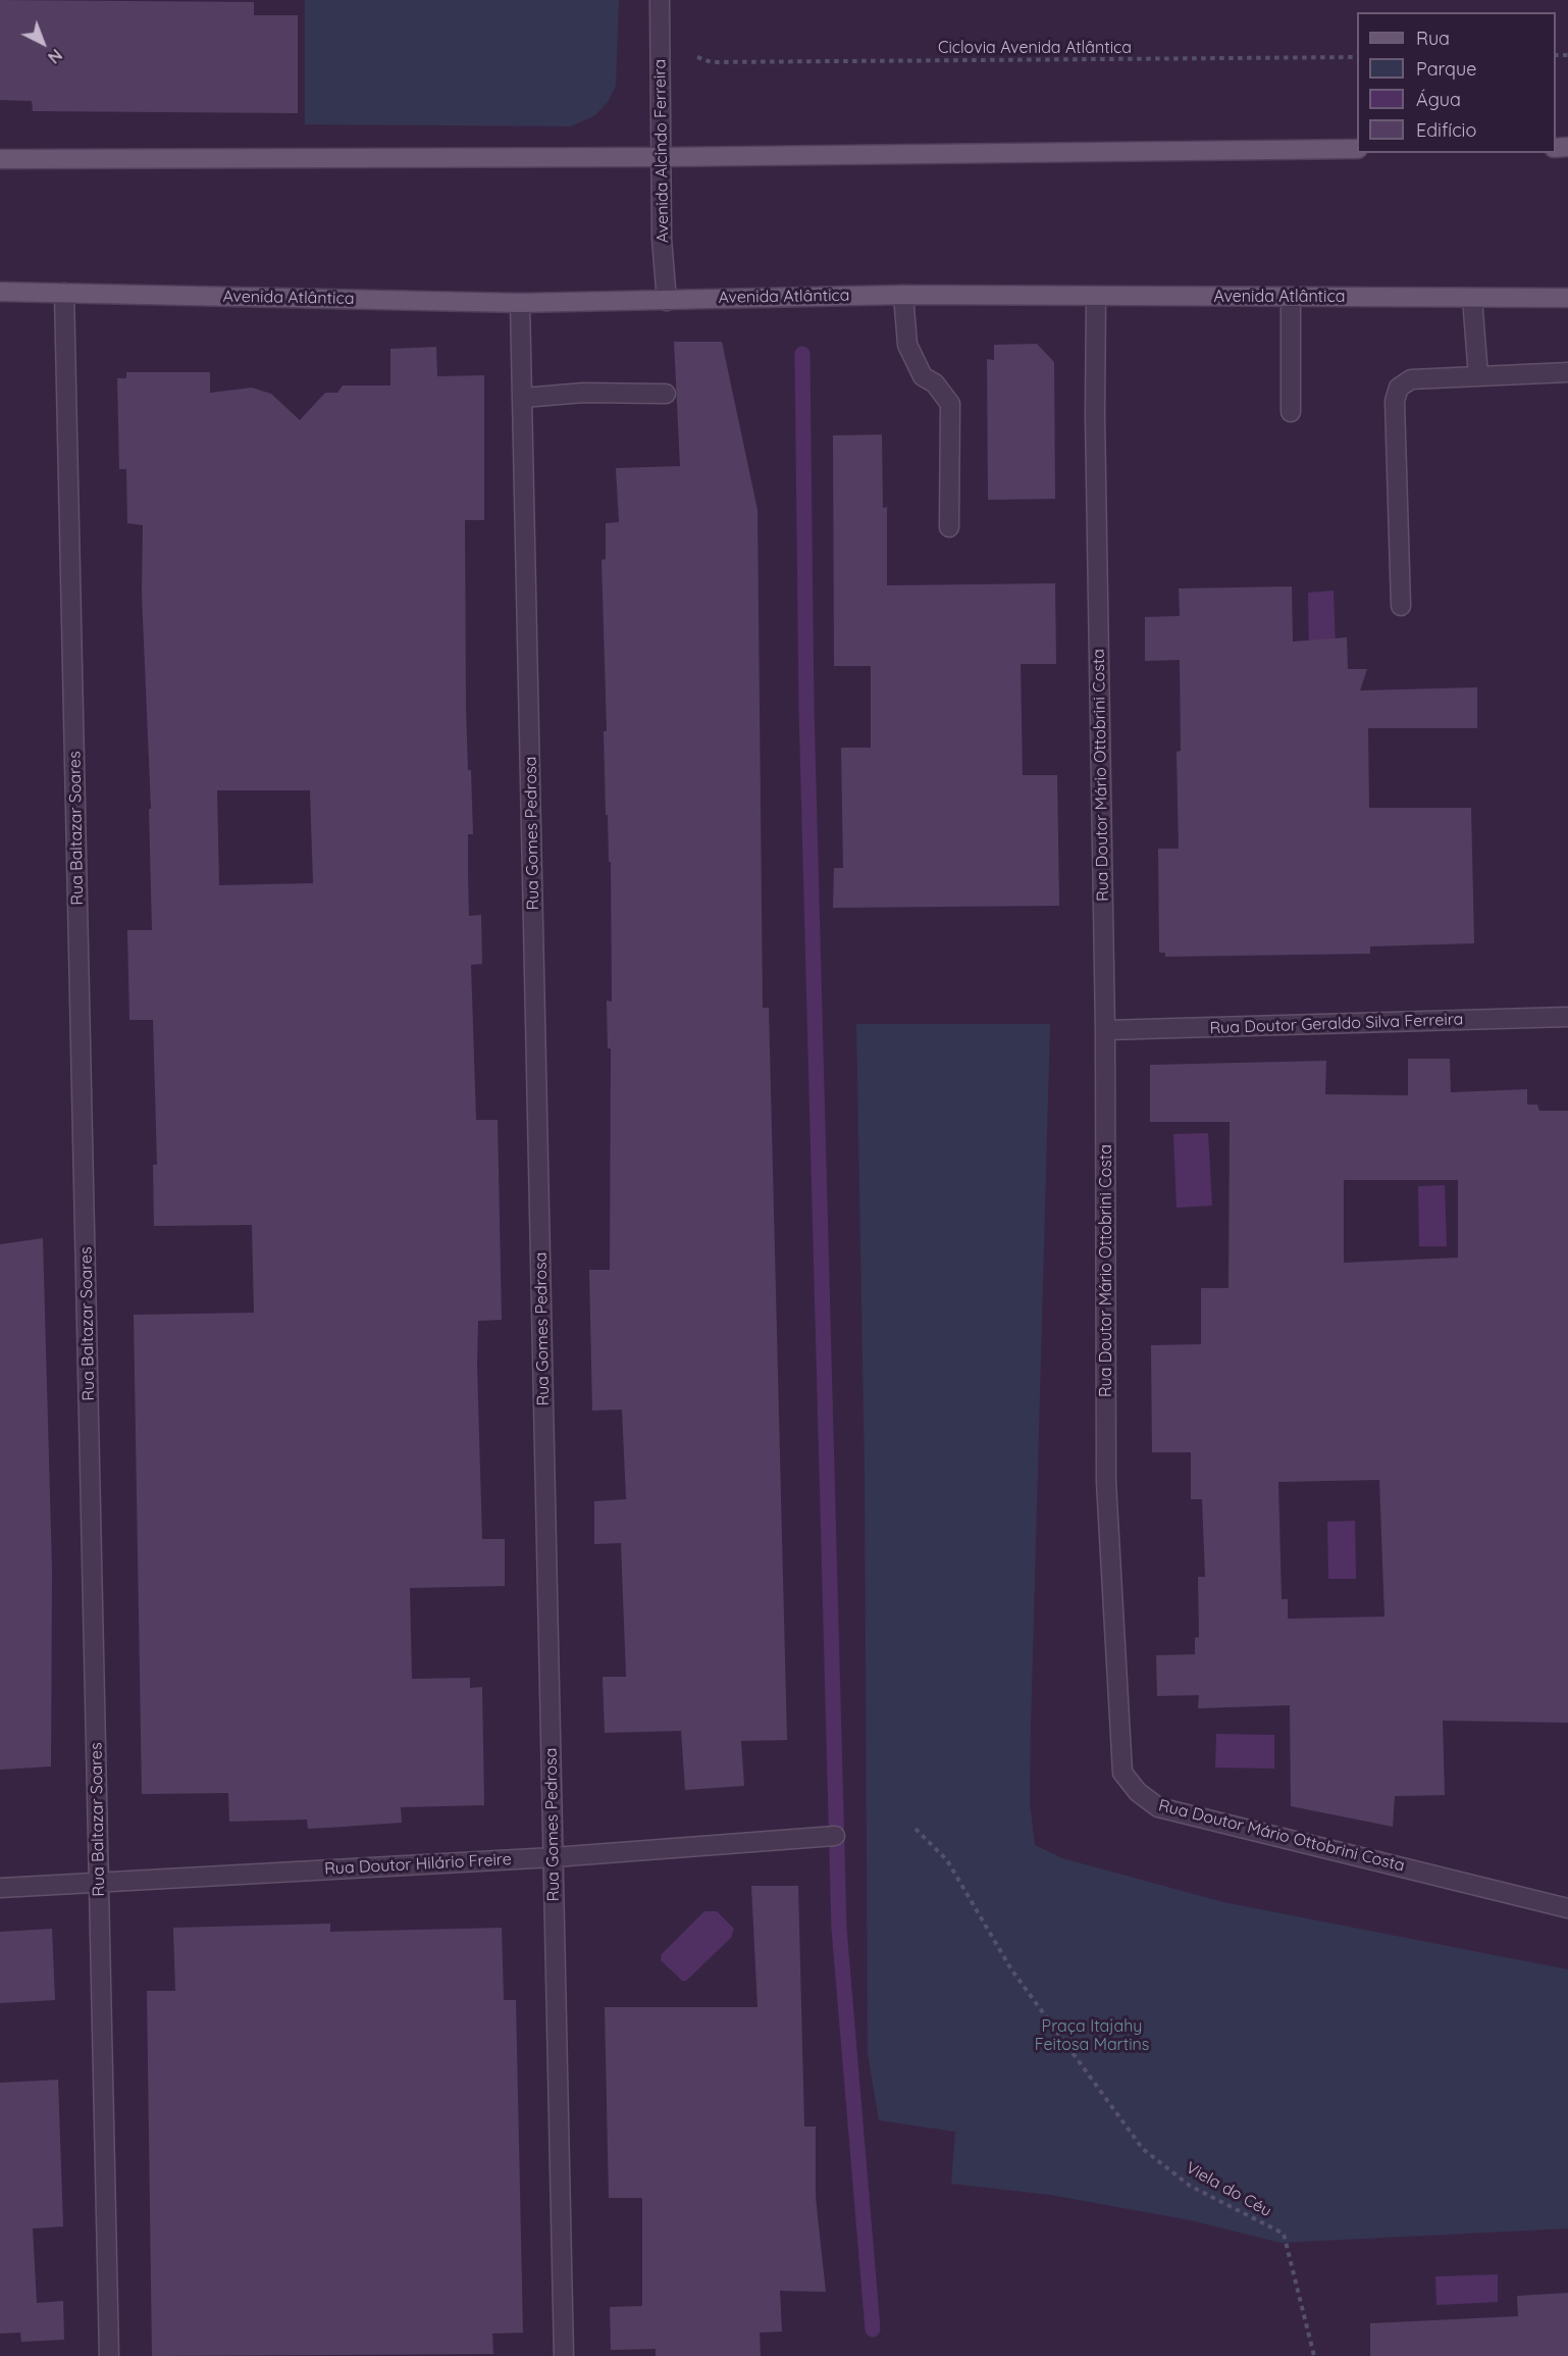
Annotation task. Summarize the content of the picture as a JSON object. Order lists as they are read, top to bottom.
{
  "streets": {
    "main road": ["Avenida Atlântica"],
    "street": [
      "Avenida Alcindo Ferreira",
      "Rua Doutor Mário Ottobrini Costa",
      "Rua Baltazar Soares",
      "Rua Gomes Pedrosa",
      "Rua Doutor Geraldo Silva Ferreira",
      "Rua Doutor Hilário Freire"
    ],
    "path": ["Ciclovia Avenida Atlântica", "Viela do Céu"]
  },
  "crossings": [
    ["Avenida Alcindo Ferreira", "Avenida Atlântica"],
    ["Avenida Atlântica", "Rua Doutor Mário Ottobrini Costa"],
    ["Avenida Atlântica", "Rua Baltazar Soares"],
    ["Avenida Atlântica", "Rua Gomes Pedrosa"],
    ["Rua Doutor Mário Ottobrini Costa", "Rua Doutor Geraldo Silva Ferreira"],
    ["Rua Baltazar Soares", "Rua Doutor Hilário Freire"],
    ["Rua Gomes Pedrosa", "Rua Doutor Hilário Freire"]
  ],
  "parks": ["Praça Itajahy Feitosa Martins"],
  "legend": [
    "Rua",
    "Parque",
    "Água",
    "Edifício"
  ],
  "north": "bottom right"
}
